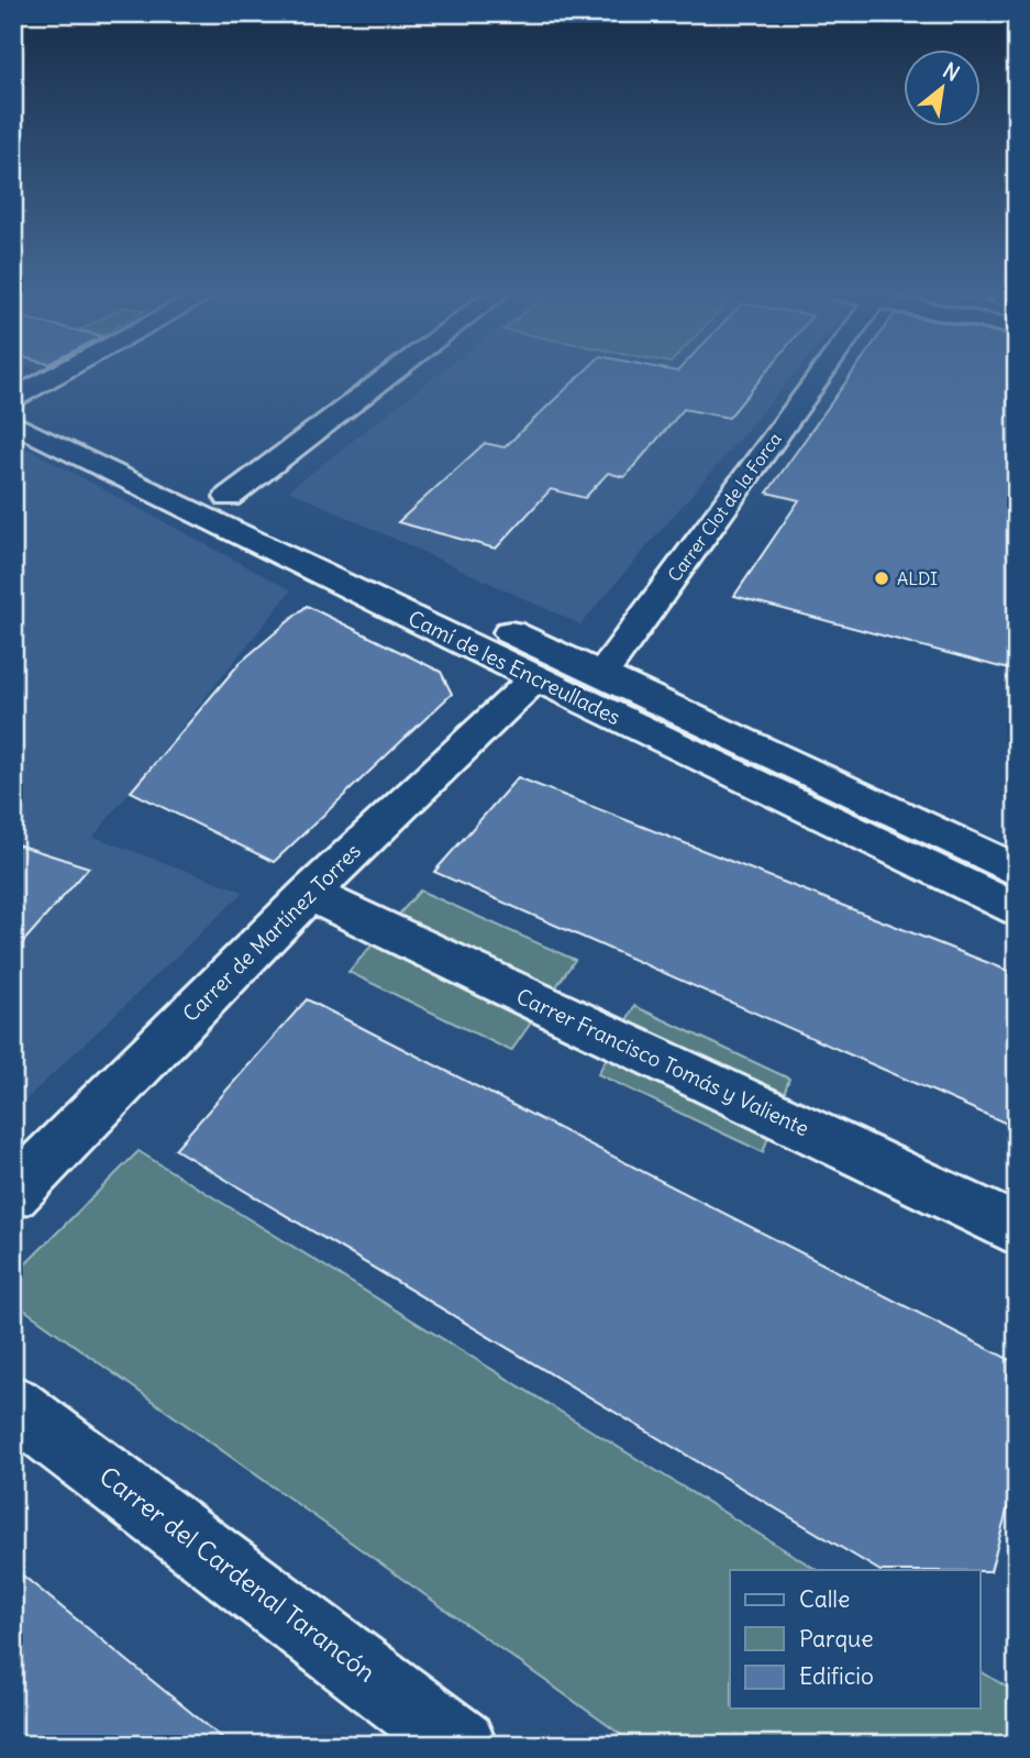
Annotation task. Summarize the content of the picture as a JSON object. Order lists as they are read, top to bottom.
{
  "streets": {
    "street": [
      "Carrer Clot de la Forca",
      "Camí de les Encreullades",
      "Carrer de Martínez Torres",
      "Carrer Francisco Tomás y Valiente",
      "Carrer del Cardenal Tarancón"
    ]
  },
  "crossings": [
    ["Carrer Clot de la Forca", "Camí de les Encreullades"],
    ["Camí de les Encreullades", "Carrer de Martínez Torres"],
    ["Carrer de Martínez Torres", "Carrer Francisco Tomás y Valiente"]
  ],
  "places": ["ALDI"],
  "legend": ["Calle", "Parque", "Edificio"],
  "north": "top right"
}
